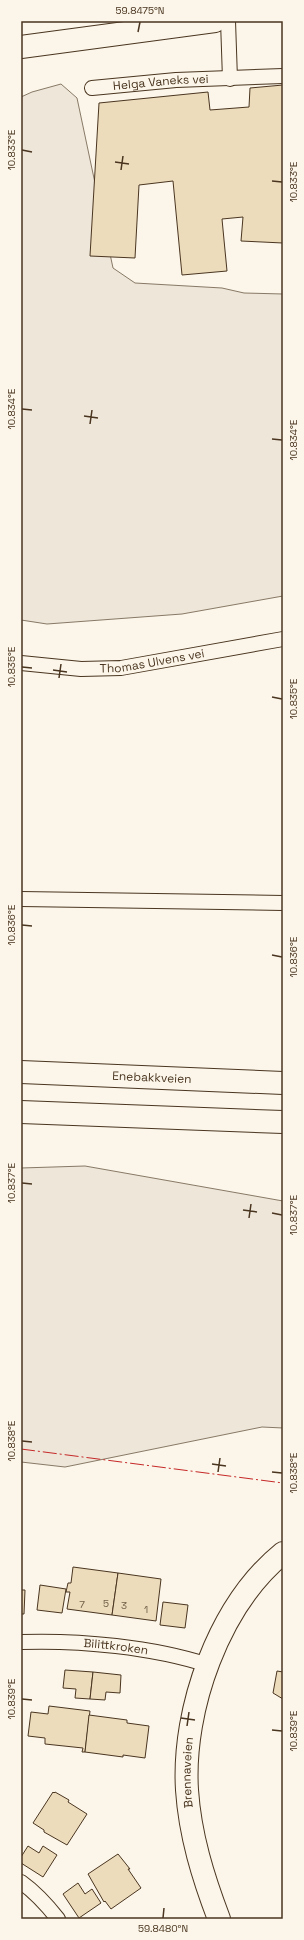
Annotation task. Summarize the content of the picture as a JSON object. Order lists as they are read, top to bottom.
{
  "streets": {
    "main road": ["Enebakkveien", "Brennaveien"],
    "lane": ["Helga Vaneks vei", "Thomas Ulvens vei", "Bilittkroken"]
  },
  "crossings": [
    ["Bilittkroken", "Brennaveien"]
  ],
  "house_numbers": [
    "5",
    "7",
    "3",
    "1"
  ],
  "coordinates": [
    "59.8475°N",
    "10.833°E",
    "10.834°E",
    "10.835°E",
    "10.836°E",
    "10.837°E",
    "10.838°E",
    "10.839°E",
    "59.8480°N"
  ]
}
